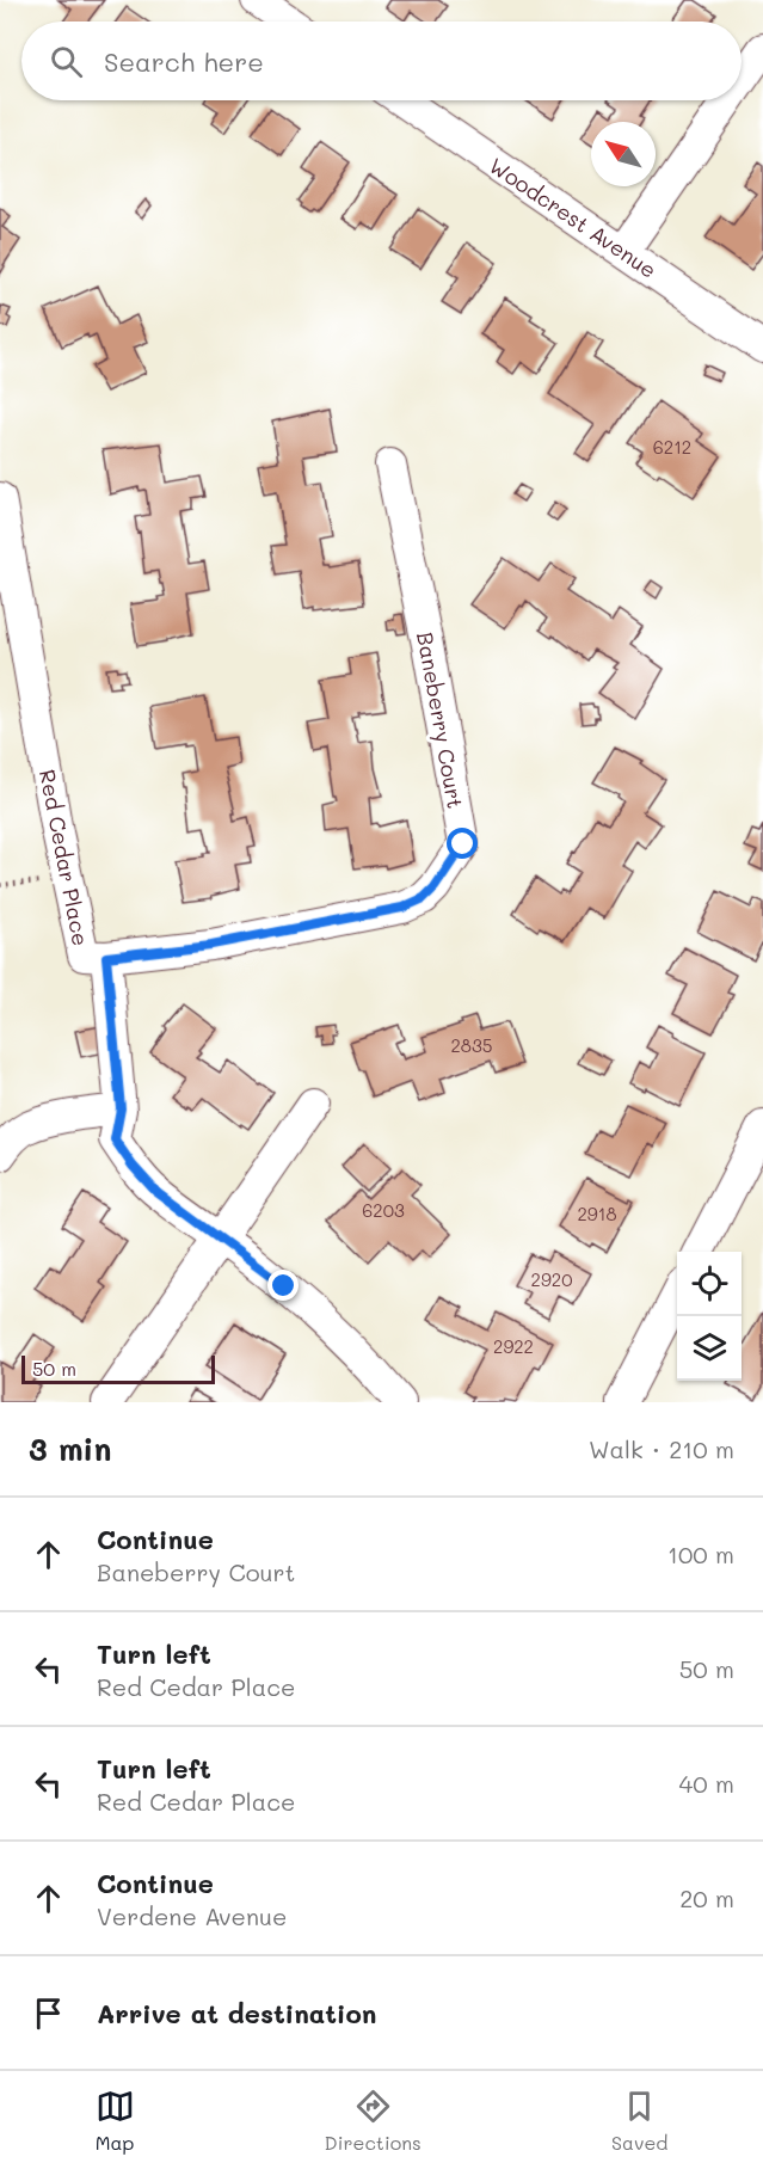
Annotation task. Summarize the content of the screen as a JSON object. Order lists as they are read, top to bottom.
{
  "streets": {
    "street": ["Woodcrest Avenue", "Baneberry Court", "Red Cedar Place"]
  },
  "crossings": [
    ["Baneberry Court", "Red Cedar Place"]
  ],
  "house_numbers": [
    "6212",
    "2835",
    "6203",
    "2918",
    "2920",
    "2922"
  ],
  "scale_bar": "50 m",
  "north": "top left",
  "page": {
    "search": "Search here",
    "scale": "50 m",
    "heading": ["3 min", "Walk · 210 m"],
    "list": [
      ["Continue", "Baneberry Court", "100 m"],
      ["Turn left", "Red Cedar Place", "50 m"],
      ["Turn left", "Red Cedar Place", "40 m"],
      ["Continue", "Verdene Avenue", "20 m"],
      "Arrive at destination"
    ],
    "nav": ["Map", "Directions", "Saved"]
  }
}
